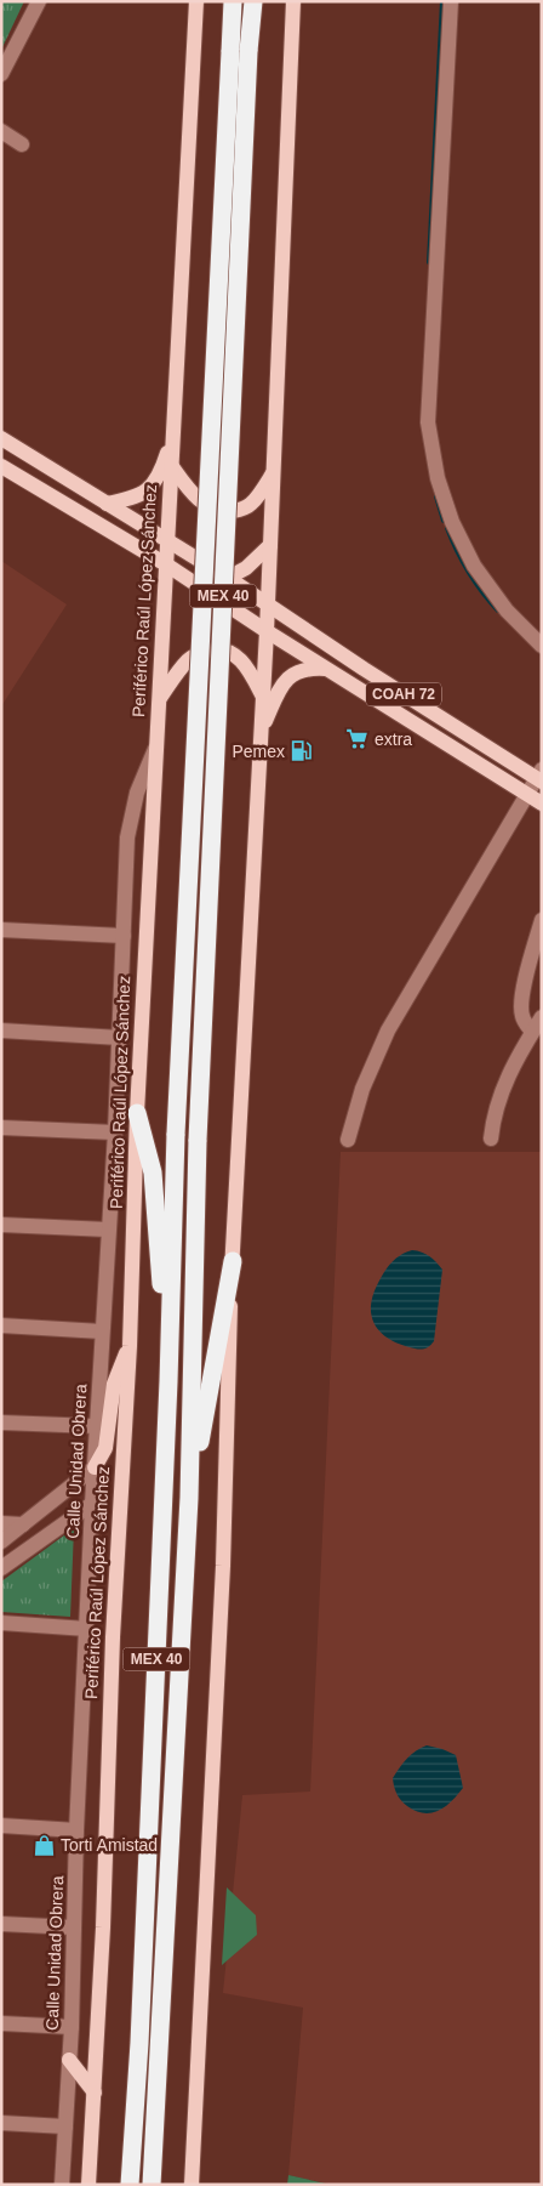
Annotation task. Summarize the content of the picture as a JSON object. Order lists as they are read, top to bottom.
{
  "streets": {
    "highway": ["MEX 40"],
    "main road": ["Periférico Raúl López Sánchez", "COAH 72"],
    "street": ["Calle Unidad Obrera"]
  },
  "crossings": [
    ["Periférico Raúl López Sánchez", "COAH 72"],
    ["Periférico Raúl López Sánchez", "Calle Unidad Obrera"]
  ],
  "places": {
    "supermarket": ["extra"],
    "fuel station": ["Pemex"],
    "shop": ["Torti Amistad"]
  }
}
